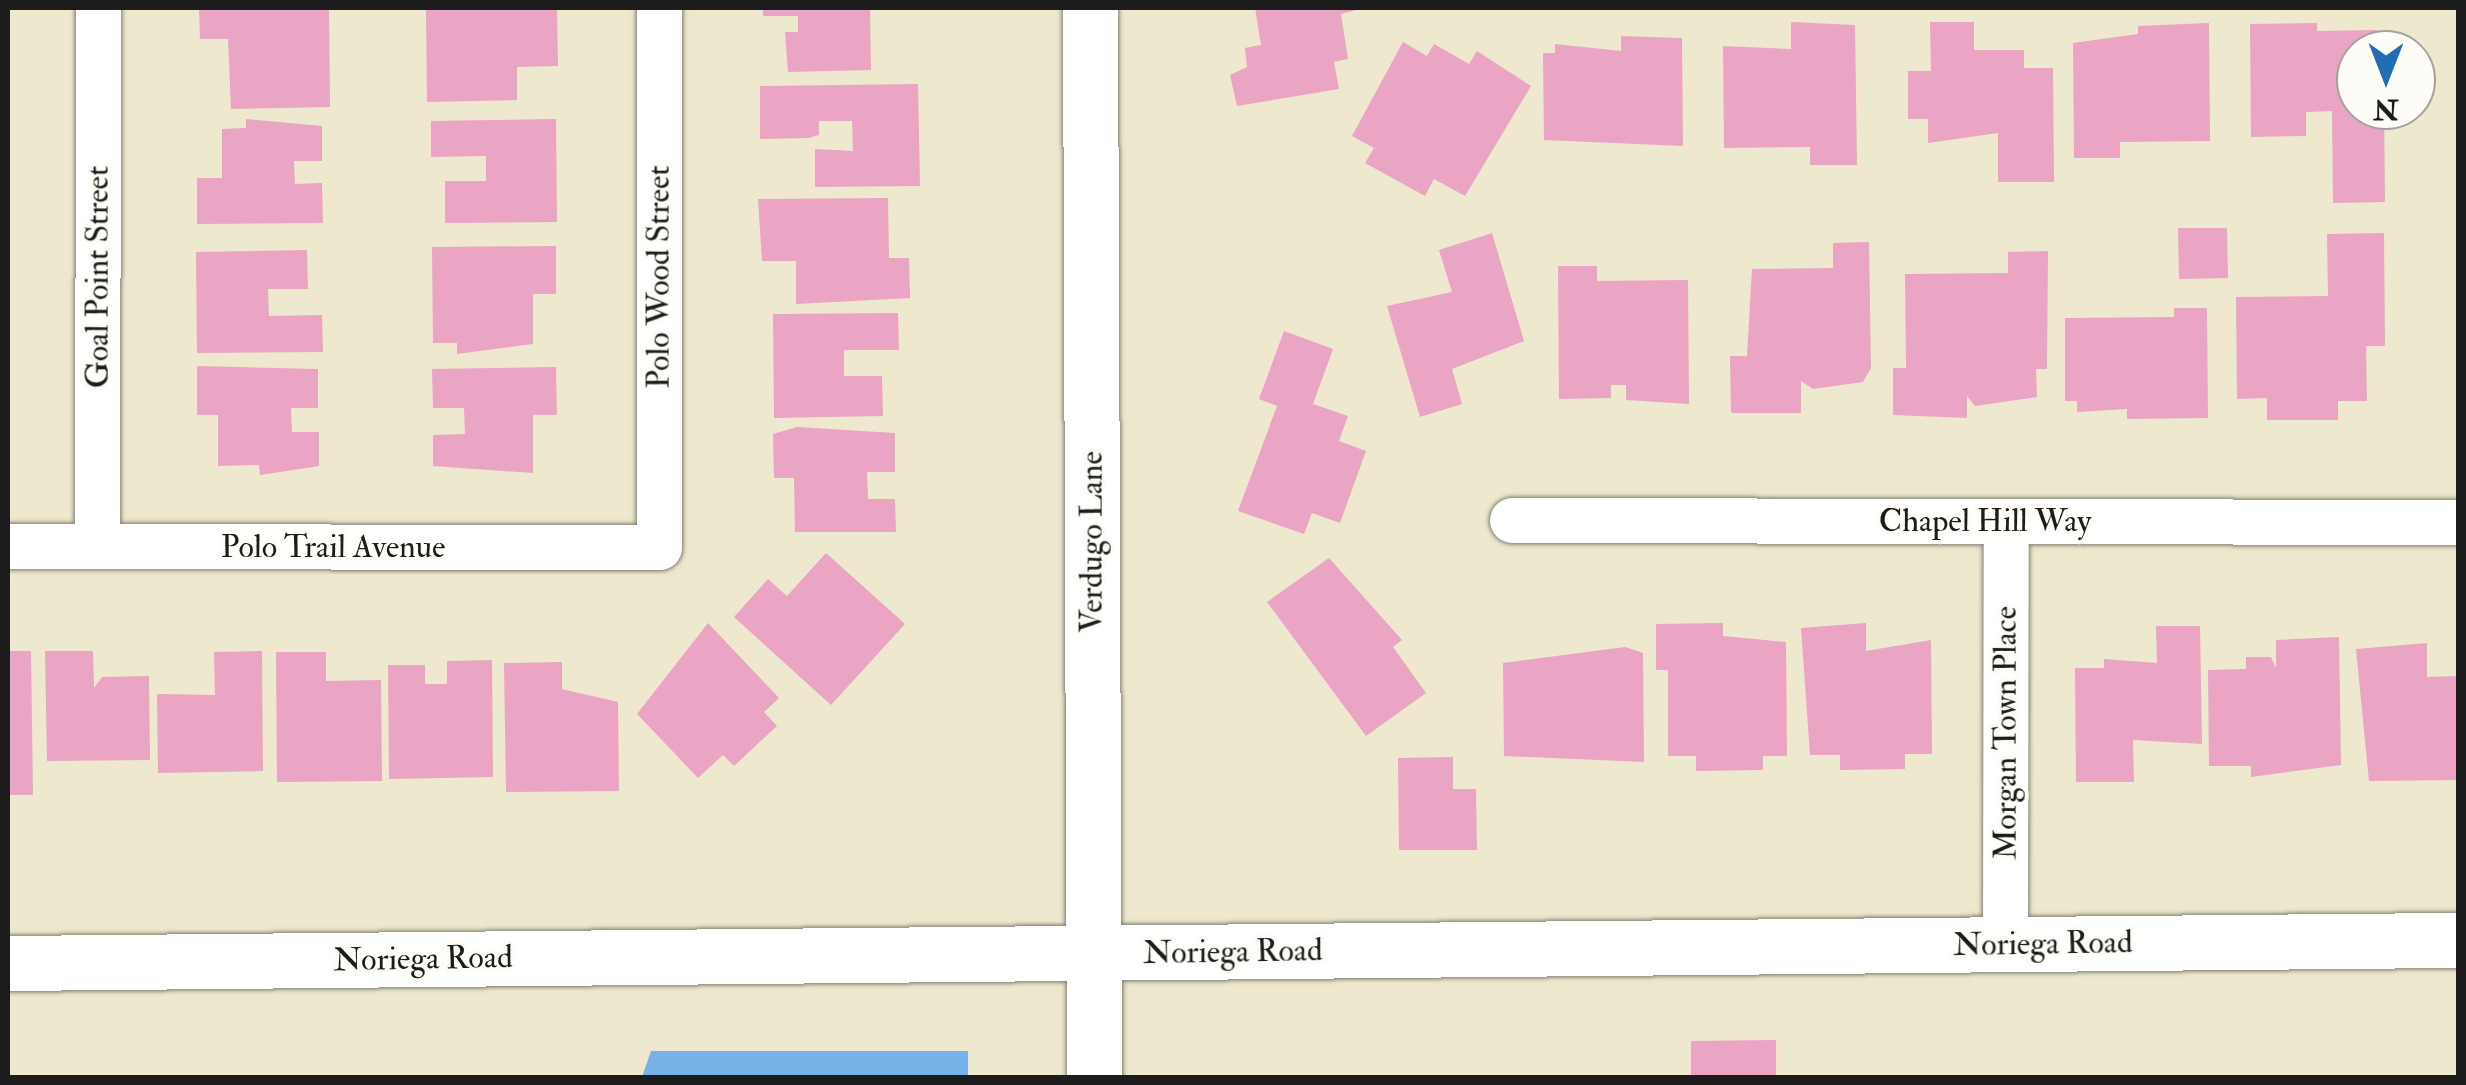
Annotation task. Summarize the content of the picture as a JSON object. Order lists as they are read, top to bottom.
{
  "streets": {
    "street": [
      "Goal Point Street",
      "Polo Wood Street",
      "Chapel Hill Way",
      "Verdugo Lane",
      "Polo Trail Avenue",
      "Morgan Town Place",
      "Noriega Road"
    ]
  },
  "crossings": [
    ["Goal Point Street", "Polo Trail Avenue"],
    ["Polo Wood Street", "Polo Trail Avenue"],
    ["Chapel Hill Way", "Morgan Town Place"],
    ["Verdugo Lane", "Noriega Road"],
    ["Morgan Town Place", "Noriega Road"]
  ],
  "north": "bottom"
}
